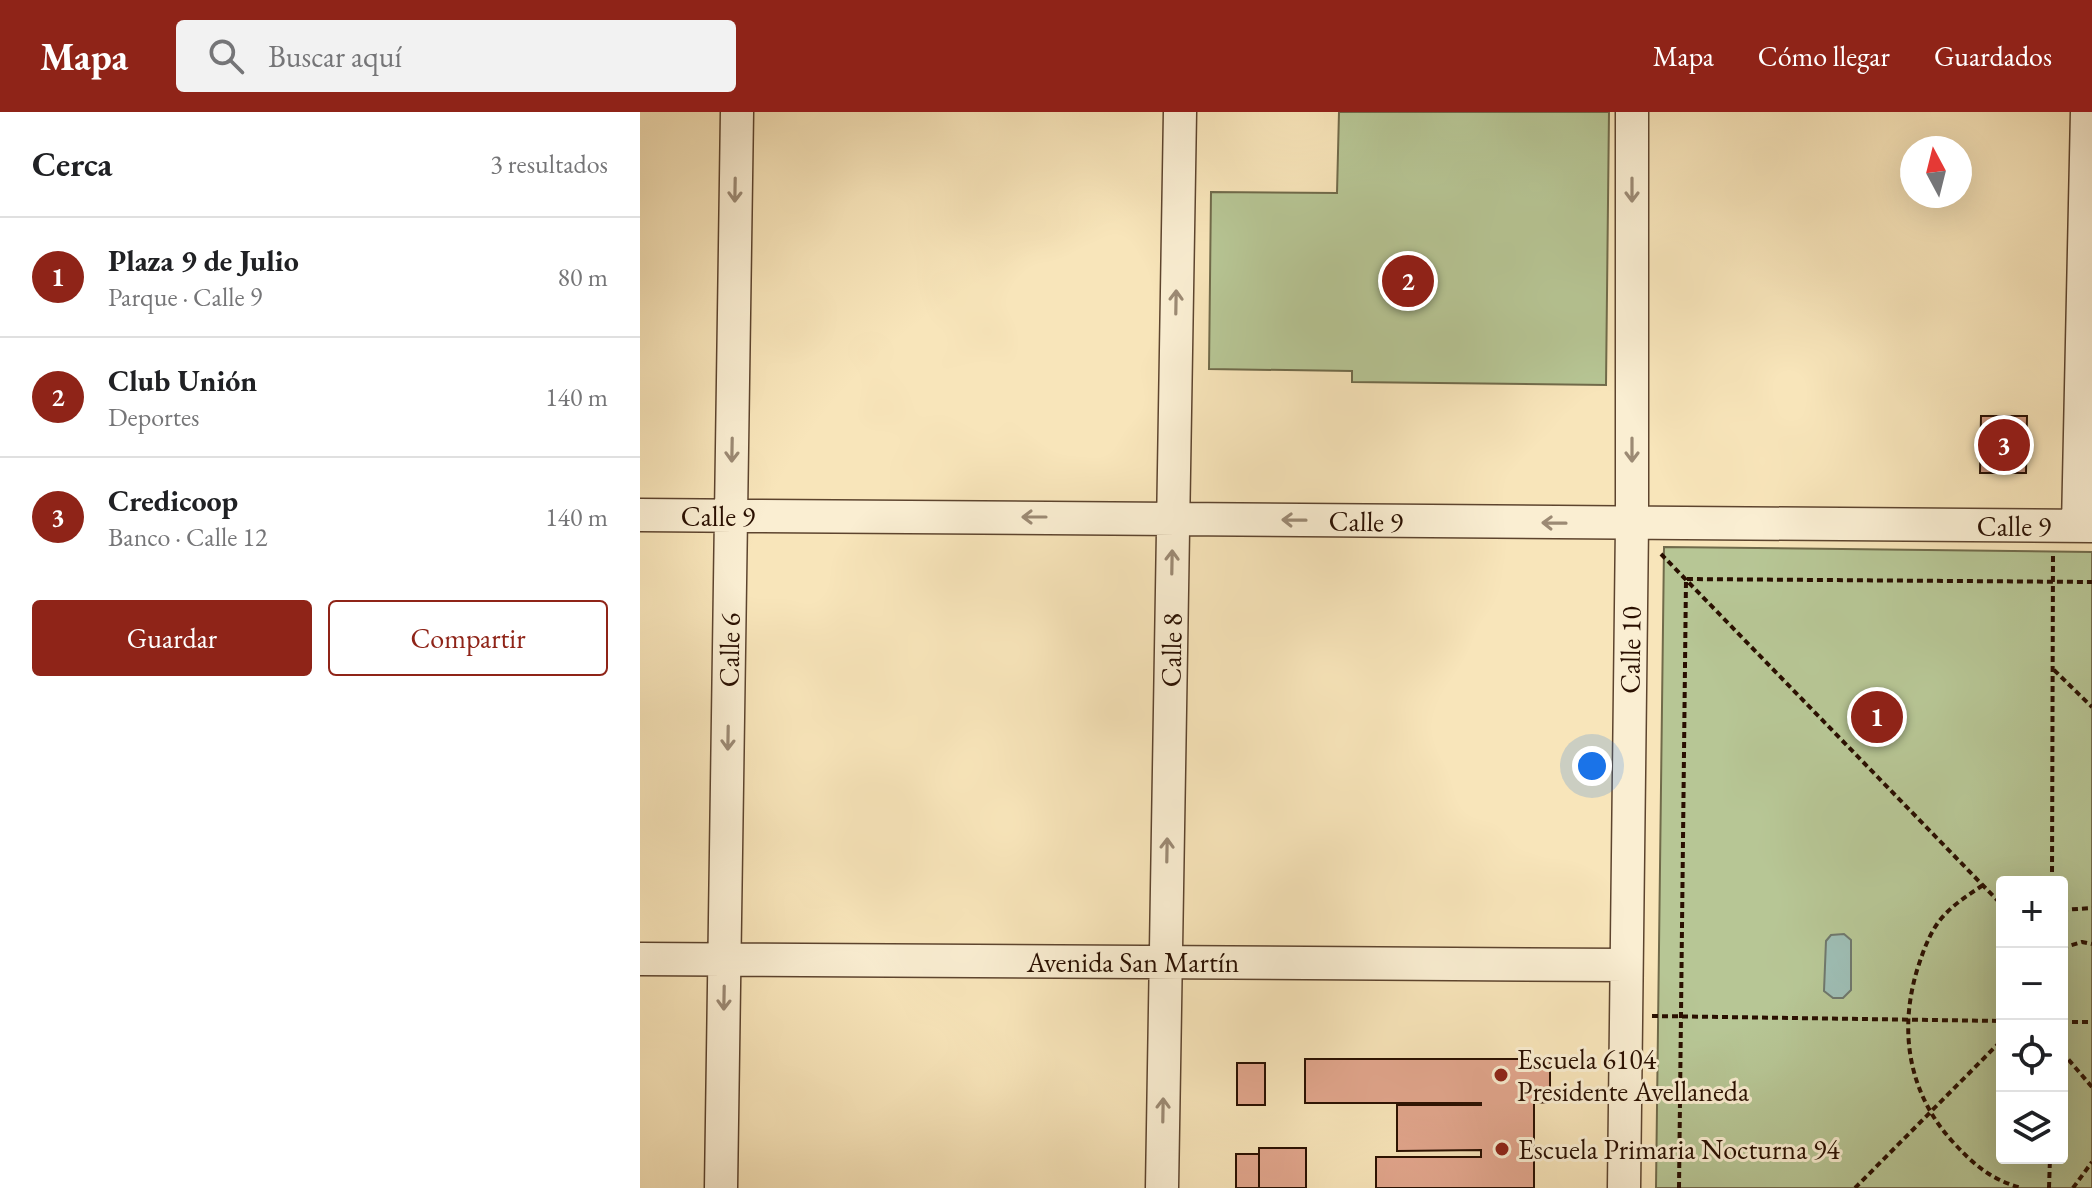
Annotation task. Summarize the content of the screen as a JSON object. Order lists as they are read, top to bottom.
{
  "streets": {
    "street": [
      "Calle 9",
      "Calle 6",
      "Calle 8",
      "Calle 10",
      "Avenida San Martín"
    ]
  },
  "crossings": [
    ["Calle 9", "Calle 6"],
    ["Calle 9", "Calle 8"],
    ["Calle 9", "Calle 10"],
    ["Calle 6", "Avenida San Martín"],
    ["Calle 8", "Avenida San Martín"],
    ["Calle 10", "Avenida San Martín"]
  ],
  "one_way": [
    "Calle 9",
    "Calle 6",
    "Calle 8",
    "Calle 10"
  ],
  "places": ["Escuela 6104 Presidente Avellaneda", "Escuela Primaria Nocturna 94"],
  "north": "top",
  "page": {
    "header": "Mapa",
    "search": "Buscar aquí",
    "nav": ["Mapa", "Cómo llegar", "Guardados"],
    "heading": ["Cerca", "3 resultados"],
    "list": [
      {
        "mark": "1",
        "name": "Plaza 9 de Julio",
        "note": "Parque · Calle 9",
        "value": "80 m"
      },
      {
        "mark": "2",
        "name": "Club Unión",
        "note": "Deportes",
        "value": "140 m"
      },
      {
        "mark": "3",
        "name": "Credicoop",
        "note": "Banco · Calle 12",
        "value": "140 m"
      }
    ],
    "pins": ["2", "3", "1"],
    "buttons": ["Guardar", "Compartir"],
    "map_buttons": ["+", "−"]
  }
}
